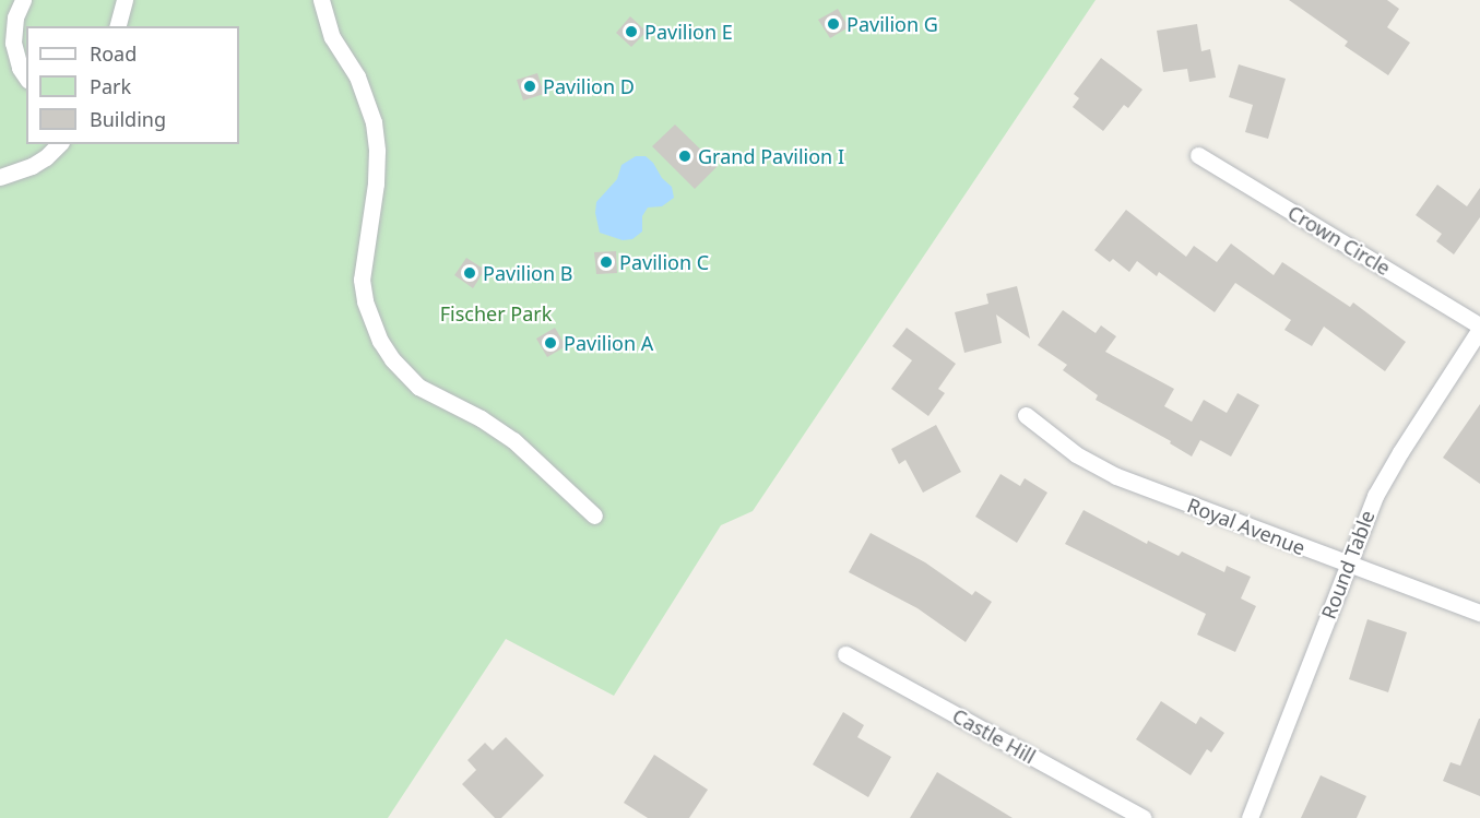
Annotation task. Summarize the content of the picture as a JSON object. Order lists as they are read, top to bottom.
{
  "streets": {
    "street": [
      "Crown Circle",
      "Royal Avenue",
      "Round Table",
      "Castle Hill"
    ]
  },
  "crossings": [
    ["Crown Circle", "Round Table"],
    ["Royal Avenue", "Round Table"]
  ],
  "parks": ["Fischer Park"],
  "places": [
    "Pavilion G",
    "Pavilion E",
    "Pavilion D",
    "Grand Pavilion I",
    "Pavilion C",
    "Pavilion B",
    "Pavilion A"
  ],
  "legend": ["Road", "Park", "Building"]
}
